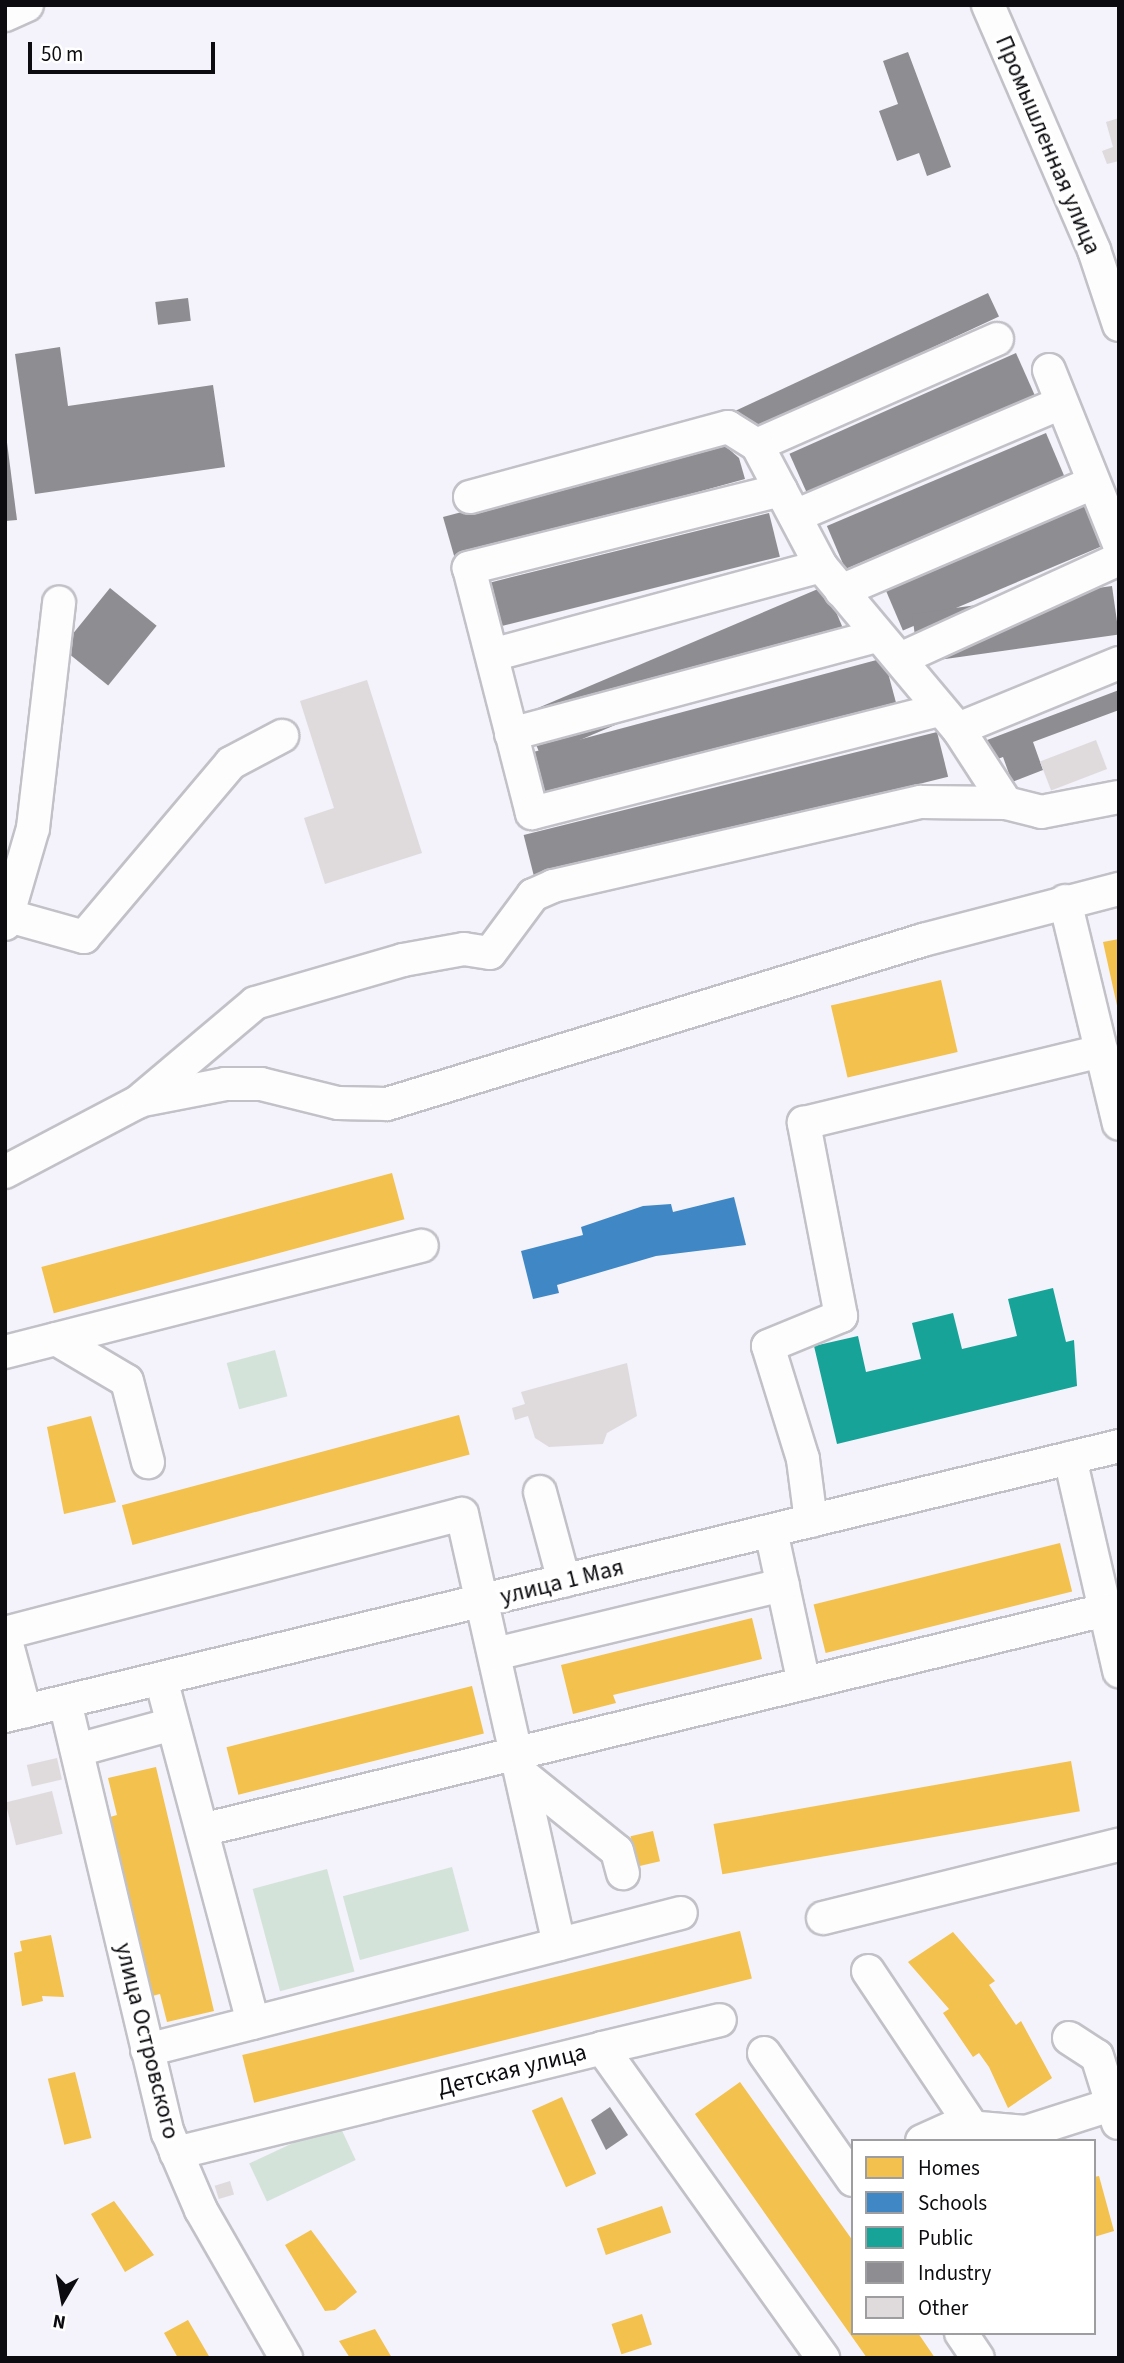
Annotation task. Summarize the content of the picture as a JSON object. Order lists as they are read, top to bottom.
{
  "streets": {
    "street": [
      "Промышленная улица",
      "улица 1 Мая",
      "улица Островского",
      "Детская улица"
    ]
  },
  "crossings": [
    ["улица 1 Мая", "улица Островского"],
    ["улица Островского", "Детская улица"]
  ],
  "legend": [
    "Homes",
    "Schools",
    "Public",
    "Industry",
    "Other"
  ],
  "scale_bar": "50 m",
  "north": "bottom"
}
